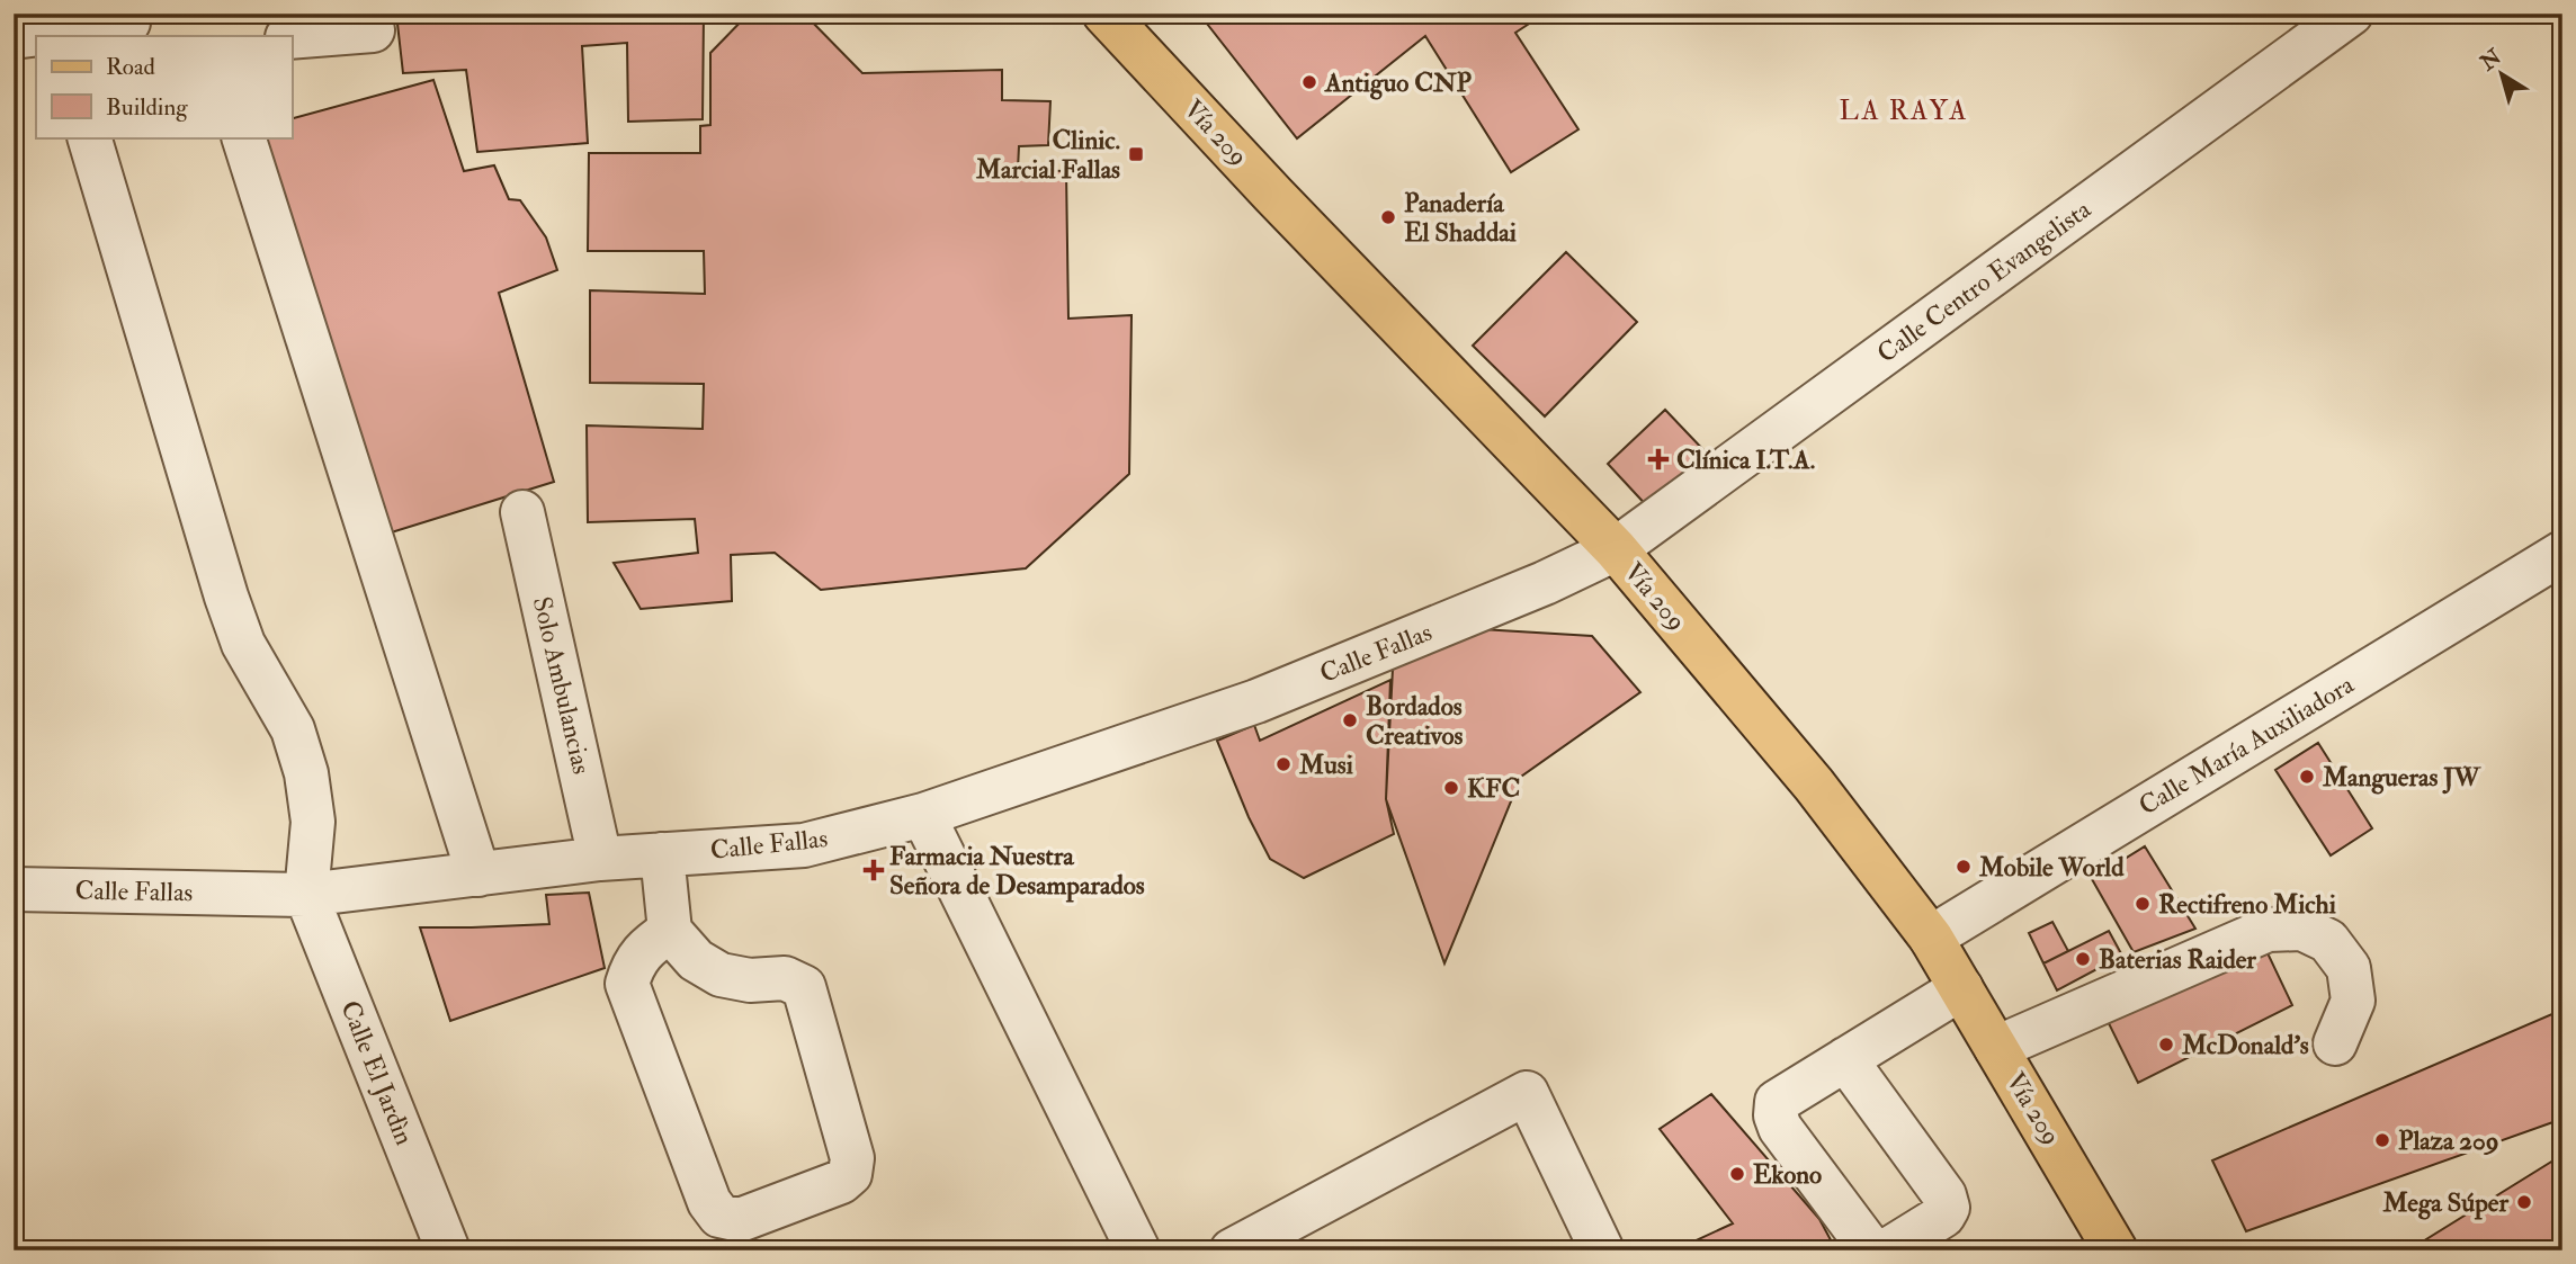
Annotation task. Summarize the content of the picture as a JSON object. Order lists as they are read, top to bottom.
{
  "streets": {
    "main road": ["Vía 209"],
    "street": [
      "Calle Centro Evangelista",
      "Calle Fallas",
      "Solo Ambulancias",
      "Calle María Auxiliadora",
      "Calle El Jardìn"
    ]
  },
  "crossings": [
    ["Vía 209", "Calle Centro Evangelista"],
    ["Vía 209", "Calle Fallas"],
    ["Vía 209", "Calle María Auxiliadora"],
    ["Calle Centro Evangelista", "Calle Fallas"],
    ["Calle Fallas", "Solo Ambulancias"],
    ["Calle Fallas", "Calle El Jardìn"]
  ],
  "districts": ["LA RAYA"],
  "places": {
    "other": [
      "Antiguo CNP",
      "Panadería El Shaddai",
      "Bordados Creativos",
      "Musi",
      "Mangueras JW",
      "KFC",
      "Mobile World",
      "Rectifreno Michi",
      "Baterias Raider",
      "McDonald's",
      "Plaza 209",
      "Ekono",
      "Mega Súper"
    ],
    "transit": ["Clinic. Marcial Fallas"],
    "health": ["Clínica I.T.A.", "Farmacia Nuestra Señora de Desamparados"]
  },
  "legend": ["Road", "Building"],
  "north": "top left"
}
